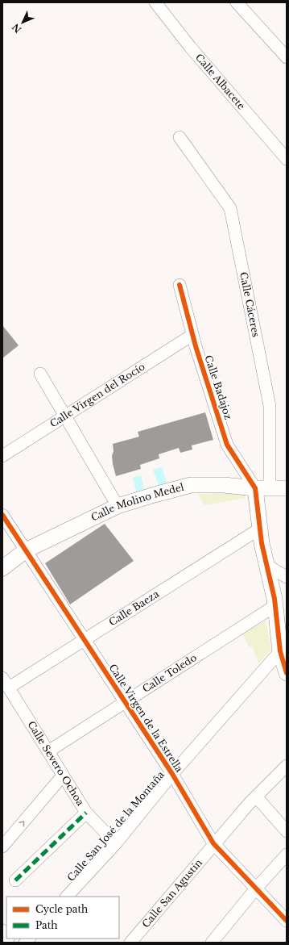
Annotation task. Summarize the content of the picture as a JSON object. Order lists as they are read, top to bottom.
{
  "streets": {
    "street": [
      "Calle Albacete",
      "Calle Cáceres",
      "Calle Badajoz",
      "Calle Virgen del Rocío",
      "Calle Molino Medel",
      "Calle Baeza",
      "Calle Toledo",
      "Calle Virgen de la Estrella",
      "Calle Severo Ochoa",
      "Calle San José de la Montaña",
      "Calle San Agustín"
    ]
  },
  "crossings": [
    ["Calle Cáceres", "Calle Badajoz"],
    ["Calle Cáceres", "Calle Molino Medel"],
    ["Calle Badajoz", "Calle Virgen del Rocío"],
    ["Calle Badajoz", "Calle Molino Medel"],
    ["Calle Molino Medel", "Calle Virgen de la Estrella"],
    ["Calle Baeza", "Calle Virgen de la Estrella"],
    ["Calle Baeza", "Calle Severo Ochoa"],
    ["Calle Toledo", "Calle Virgen de la Estrella"],
    ["Calle Toledo", "Calle Severo Ochoa"],
    ["Calle Virgen de la Estrella", "Calle San José de la Montaña"],
    ["Calle Virgen de la Estrella", "Calle San Agustín"],
    ["Calle Severo Ochoa", "Calle San José de la Montaña"]
  ],
  "legend": ["Cycle path", "Path"],
  "north": "bottom left"
}
